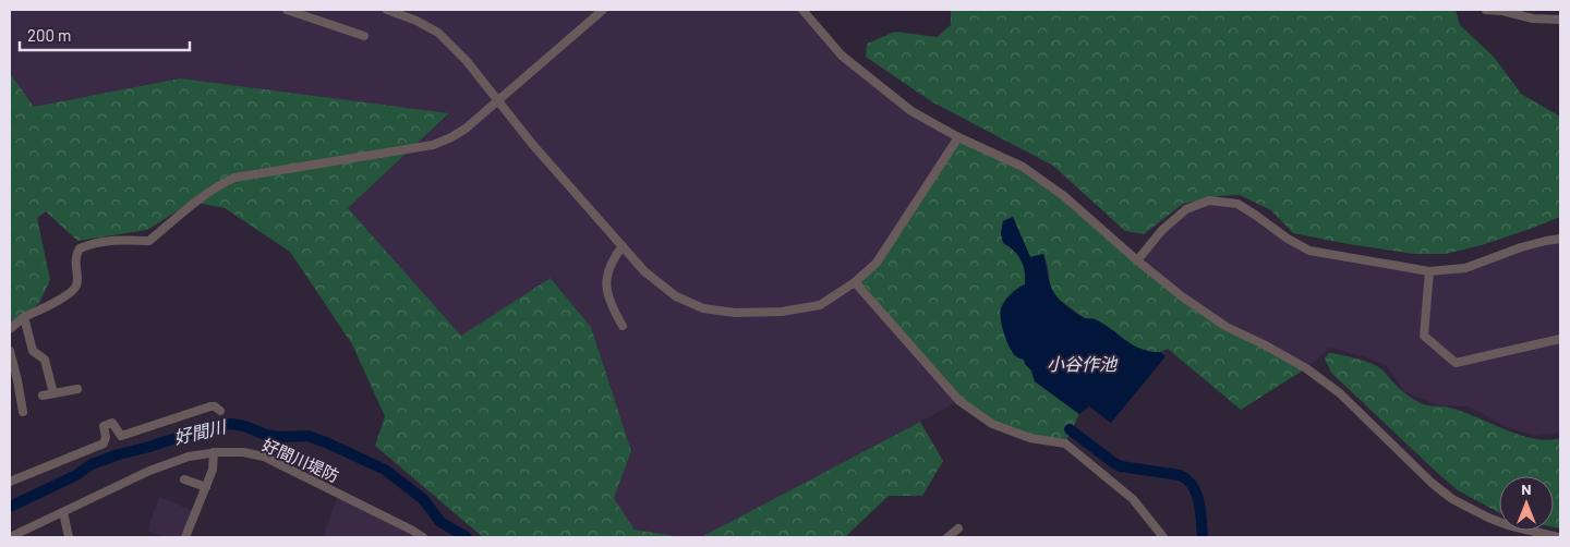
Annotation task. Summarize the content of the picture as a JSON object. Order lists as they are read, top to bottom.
{
  "streets": {
    "street": ["好間川堤防"]
  },
  "water": ["小谷作池", "好間川"],
  "scale_bar": "200 m",
  "north": "top"
}
